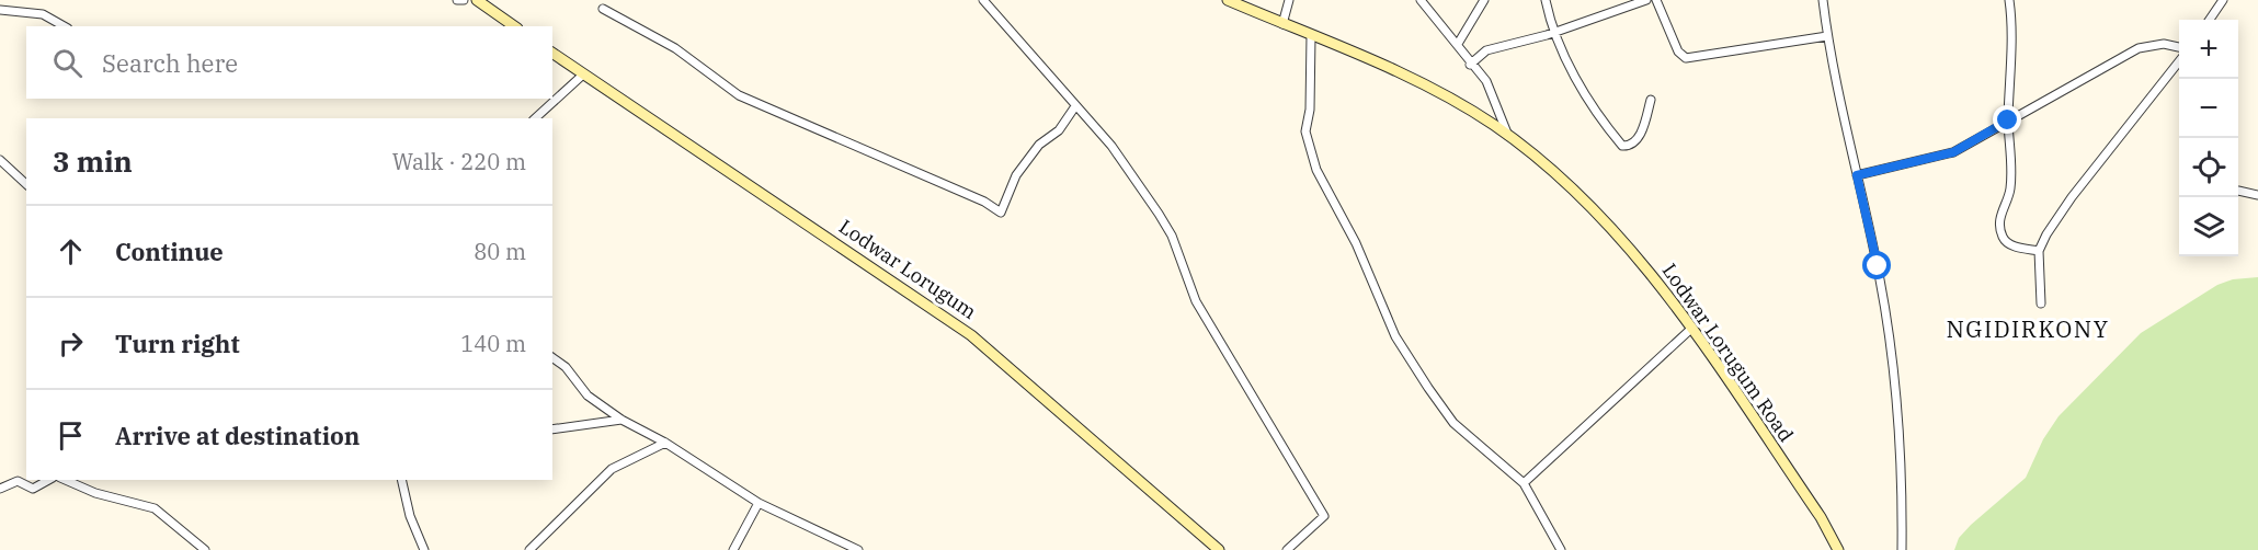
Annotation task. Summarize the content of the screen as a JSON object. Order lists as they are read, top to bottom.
{
  "streets": {
    "street": ["Lodwar Lorugum", "Lodwar Lorugum Road"]
  },
  "districts": ["NGIDIRKONY"],
  "page": {
    "map_buttons": ["+", "−"],
    "search": "Search here",
    "heading": ["3 min", "Walk · 220 m"],
    "list": [
      ["Continue", "80 m"],
      ["Turn right", "140 m"],
      "Arrive at destination"
    ]
  }
}
